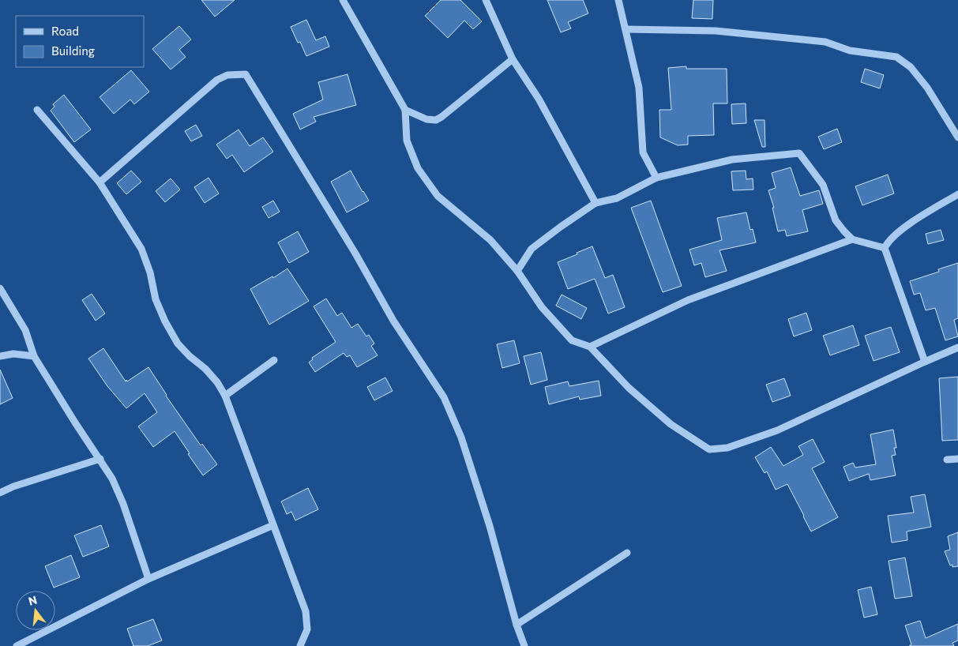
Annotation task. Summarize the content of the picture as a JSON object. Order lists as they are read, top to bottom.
{
  "legend": ["Road", "Building"],
  "north": "top"
}
